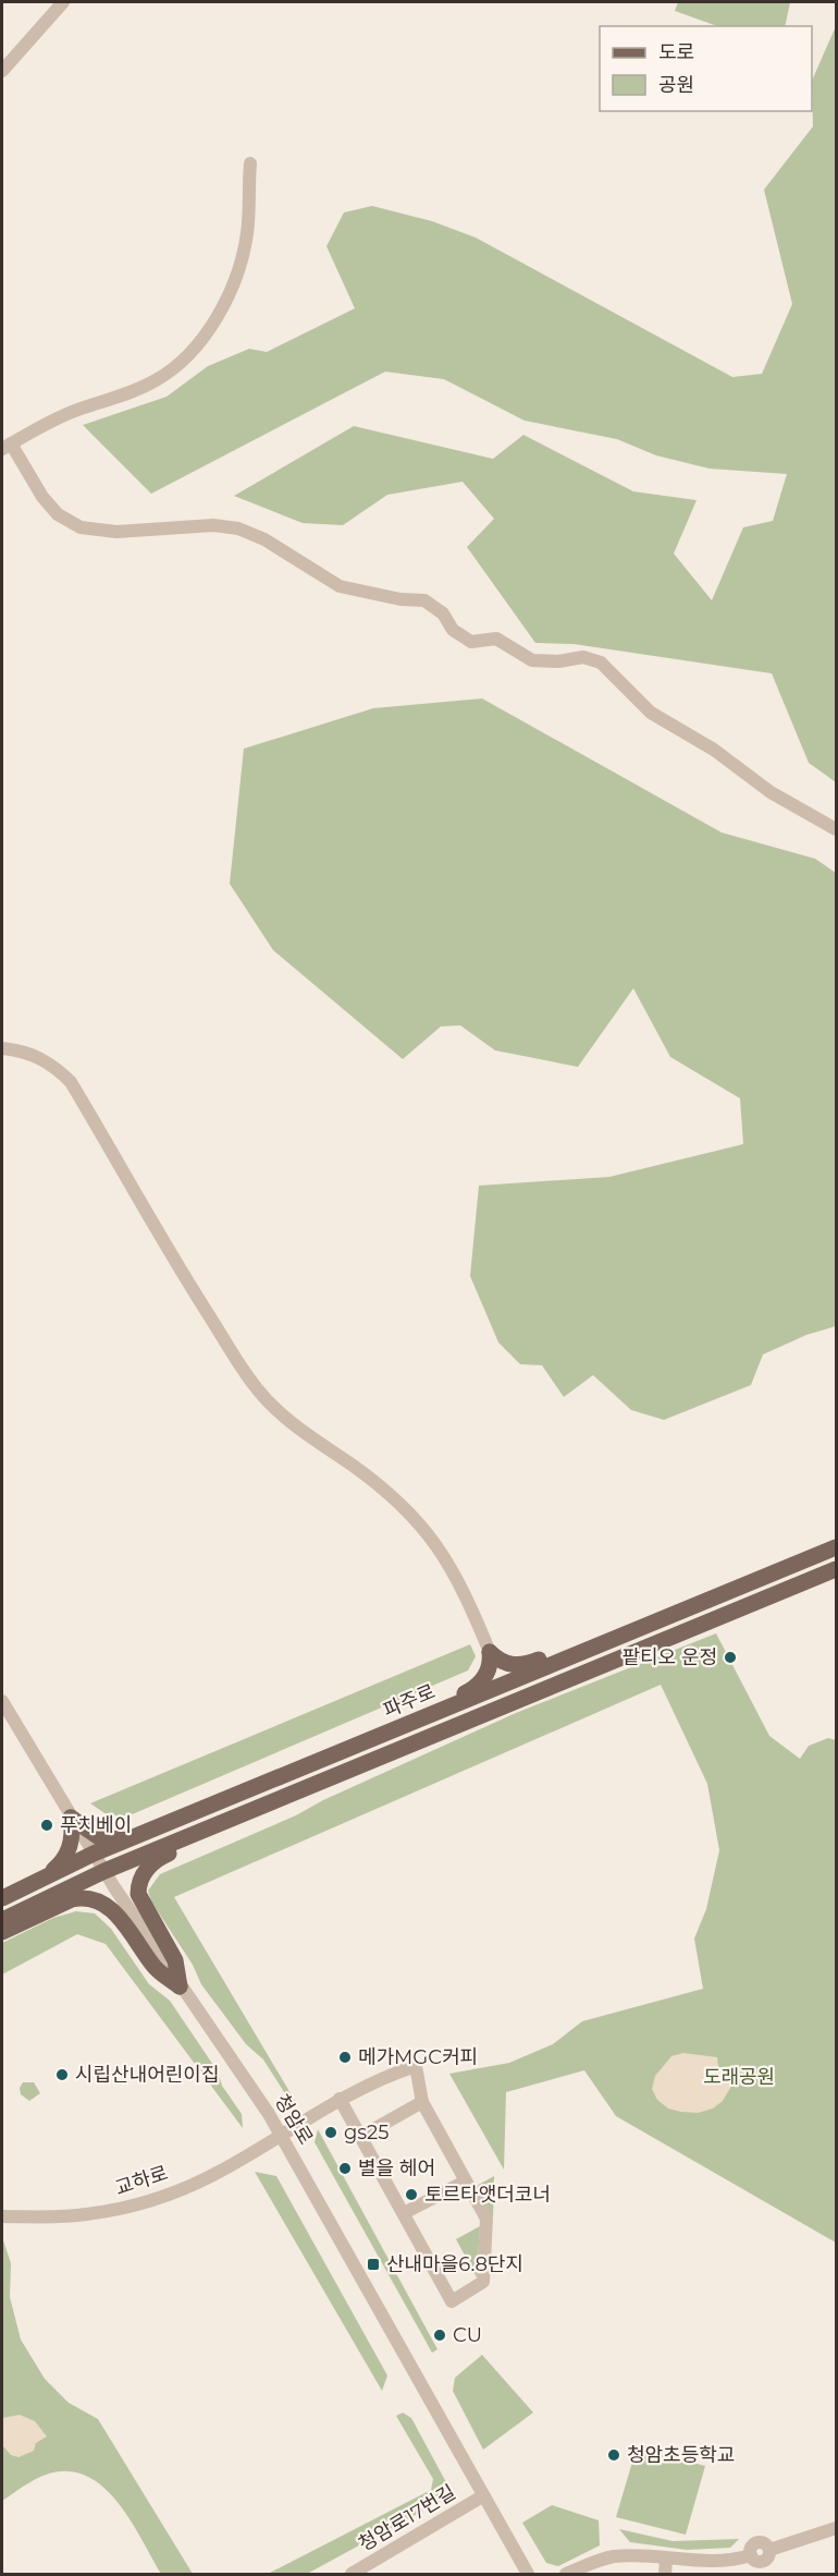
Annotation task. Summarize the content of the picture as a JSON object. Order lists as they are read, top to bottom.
{
  "streets": {
    "main road": ["파주로"],
    "street": ["청암로", "교하로", "청암로17번길"]
  },
  "crossings": [
    ["파주로", "청암로"],
    ["청암로", "교하로"],
    ["청암로", "청암로17번길"]
  ],
  "parks": ["도래공원"],
  "places": {
    "other": [
      "팥티오 운정",
      "푸치베이",
      "메가MGC커피",
      "시립산내어린이집",
      "gs25",
      "별을 헤어",
      "토르타앳더코너",
      "CU",
      "청암초등학교"
    ],
    "transit": ["산내마을6.8단지"]
  },
  "legend": ["도로", "공원"]
}
